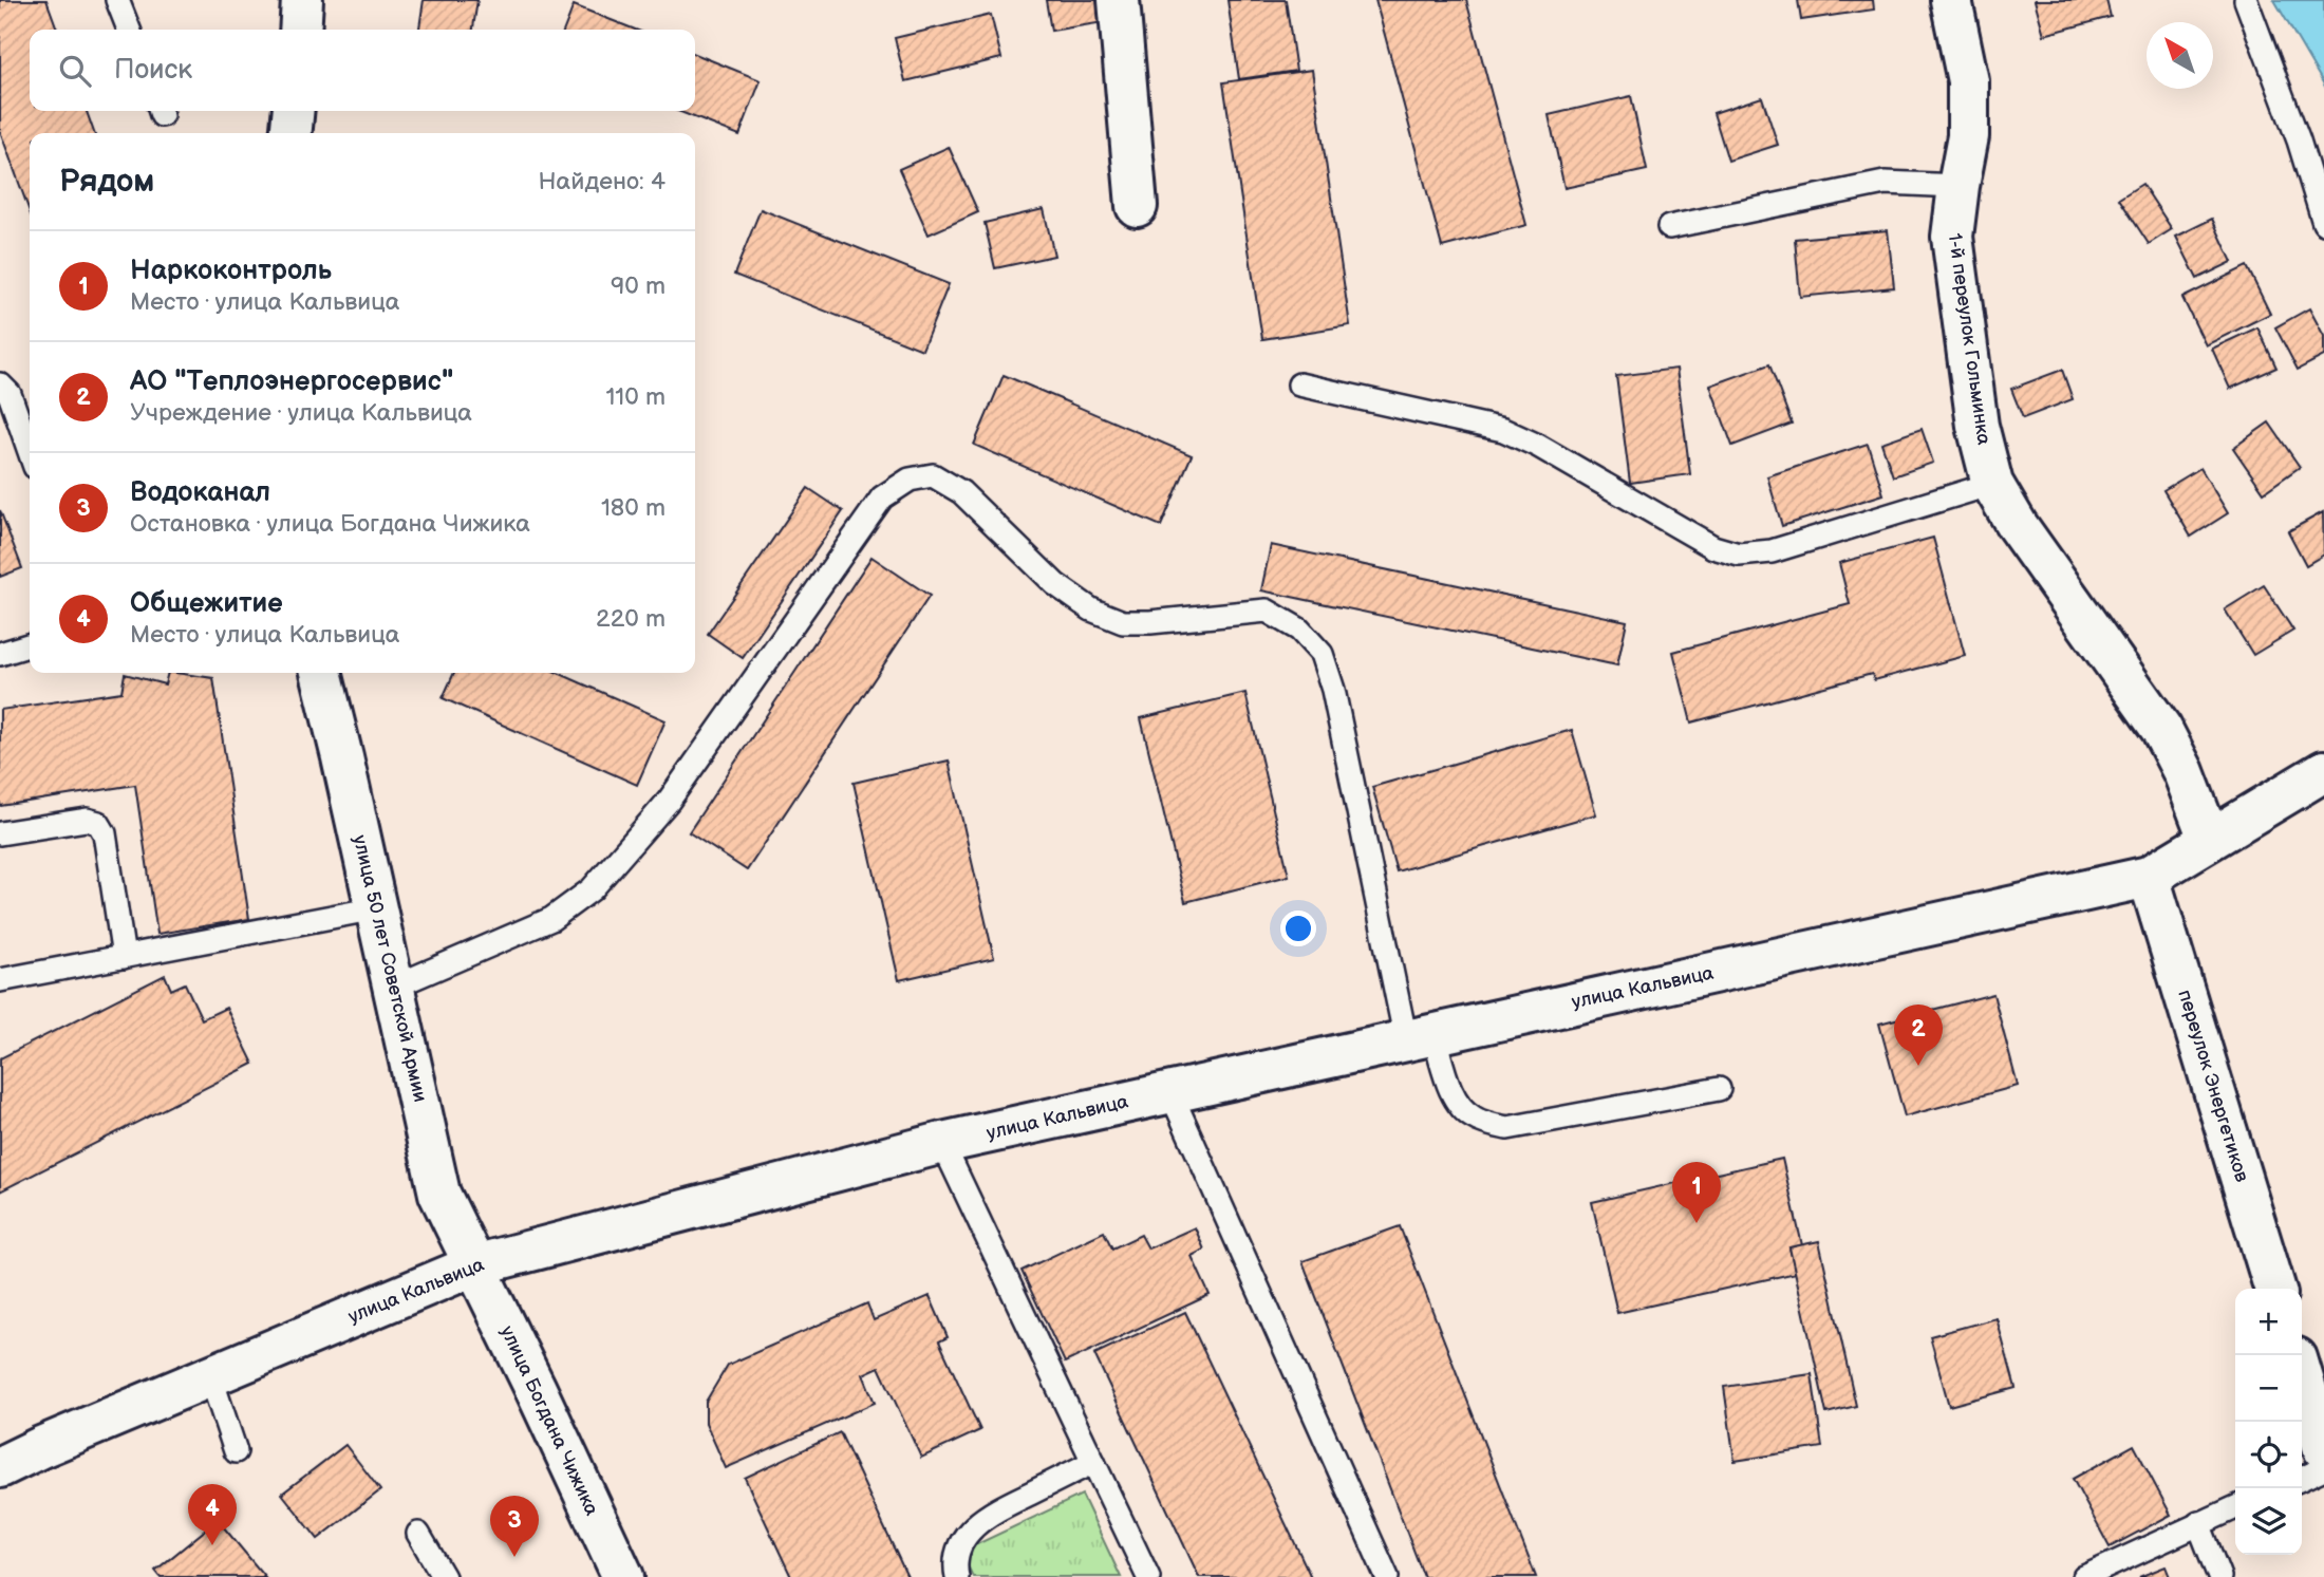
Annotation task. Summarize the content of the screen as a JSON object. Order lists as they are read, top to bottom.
{
  "streets": {
    "street": [
      "1-й переулок Гольминка",
      "улица 50 лет Советской Армии",
      "улица Кальвица",
      "переулок Энергетиков",
      "улица Богдана Чижика"
    ]
  },
  "crossings": [
    ["1-й переулок Гольминка", "улица Кальвица"],
    ["улица 50 лет Советской Армии", "улица Кальвица"],
    ["улица 50 лет Советской Армии", "улица Богдана Чижика"],
    ["улица Кальвица", "переулок Энергетиков"],
    ["улица Кальвица", "улица Богдана Чижика"]
  ],
  "north": "top left",
  "page": {
    "search": "Поиск",
    "heading": ["Рядом", "Найдено: 4"],
    "list": [
      {
        "mark": "1",
        "name": "Наркоконтроль",
        "note": "Место · улица Кальвица",
        "value": "90 m"
      },
      {
        "mark": "2",
        "name": "АО \"Теплоэнергосервис\"",
        "note": "Учреждение · улица Кальвица",
        "value": "110 m"
      },
      {
        "mark": "3",
        "name": "Водоканал",
        "note": "Остановка · улица Богдана Чижика",
        "value": "180 m"
      },
      {
        "mark": "4",
        "name": "Общежитие",
        "note": "Место · улица Кальвица",
        "value": "220 m"
      }
    ],
    "pins": [
      "2",
      "1",
      "4",
      "3"
    ],
    "map_buttons": ["+", "−"]
  }
}
